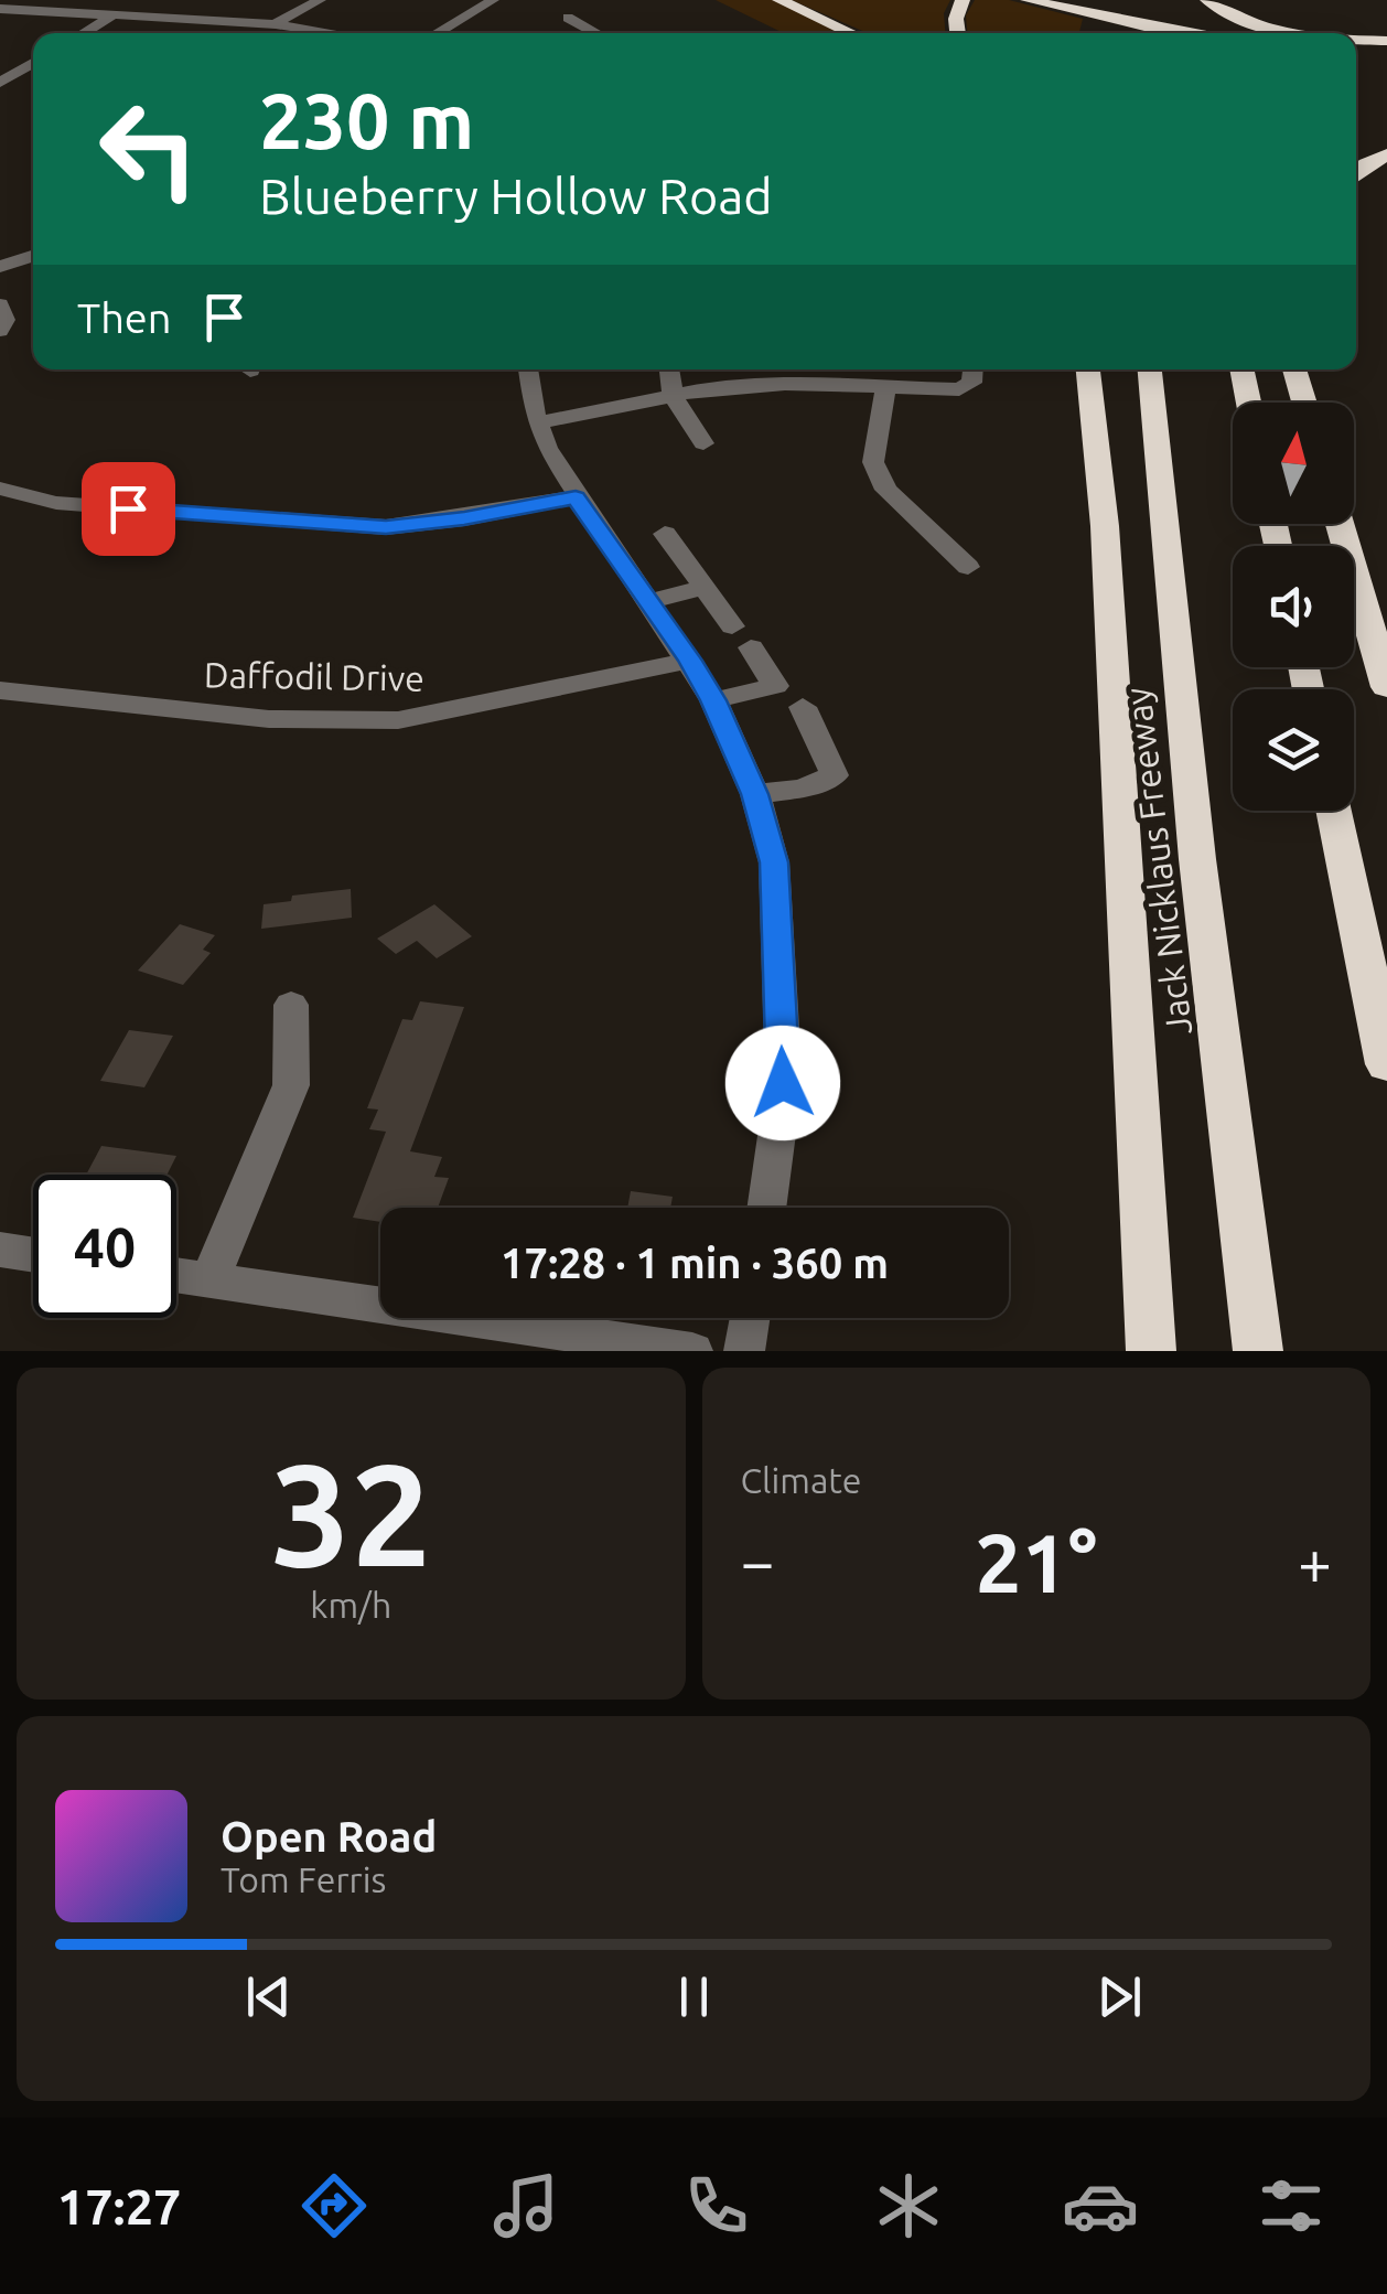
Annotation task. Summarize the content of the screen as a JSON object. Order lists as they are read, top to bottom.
{
  "streets": {
    "highway": ["Jack Nicklaus Freeway"],
    "street": ["Daffodil Drive"]
  },
  "north": "top",
  "page": {
    "turn": ["230 m", "Blueberry Hollow Road"],
    "then": "Then",
    "limit": "40",
    "trip": "17:28 · 1 min · 360 m",
    "tile": [
      ["32", "km/h"],
      "Climate"
    ],
    "heat": ["−", "21°", "+"],
    "song": ["Open Road", "Tom Ferris"],
    "tabs": "17:27"
  }
}
